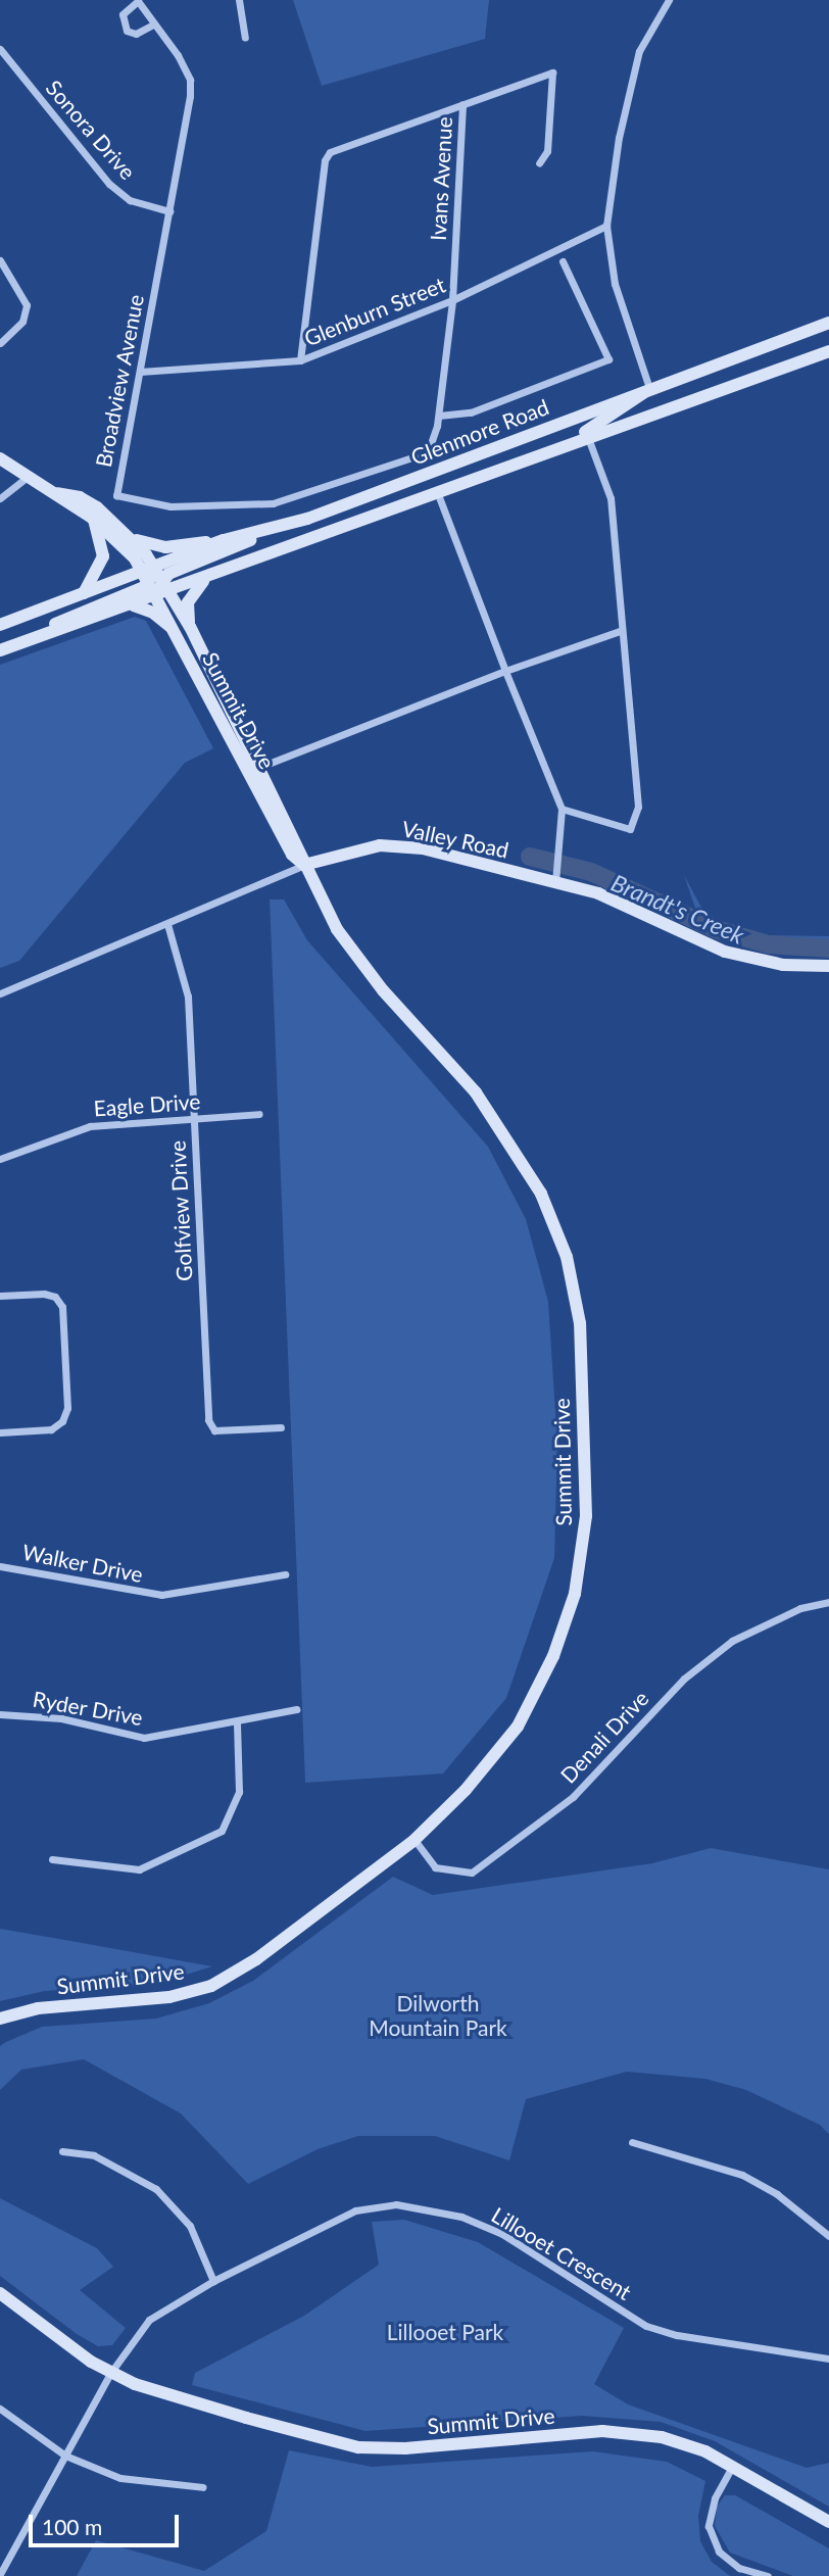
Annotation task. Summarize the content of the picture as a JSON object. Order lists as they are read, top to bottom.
{
  "streets": {
    "main road": ["Glenmore Road", "Summit Drive", "Valley Road"],
    "street": [
      "Sonora Drive",
      "Ivans Avenue",
      "Glenburn Street",
      "Broadview Avenue",
      "Eagle Drive",
      "Golfview Drive",
      "Walker Drive",
      "Ryder Drive",
      "Denali Drive",
      "Lillooet Crescent"
    ]
  },
  "crossings": [
    ["Sonora Drive", "Broadview Avenue"],
    ["Ivans Avenue", "Glenburn Street"],
    ["Ivans Avenue", "Broadview Avenue"],
    ["Glenburn Street", "Broadview Avenue"],
    ["Glenmore Road", "Summit Drive"],
    ["Summit Drive", "Valley Road"],
    ["Summit Drive", "Denali Drive"],
    ["Summit Drive", "Lillooet Crescent"],
    ["Valley Road", "Golfview Drive"],
    ["Eagle Drive", "Golfview Drive"]
  ],
  "water": ["Brandt's Creek"],
  "parks": ["Dilworth Mountain Park", "Lillooet Park"],
  "scale_bar": "100 m"
}
